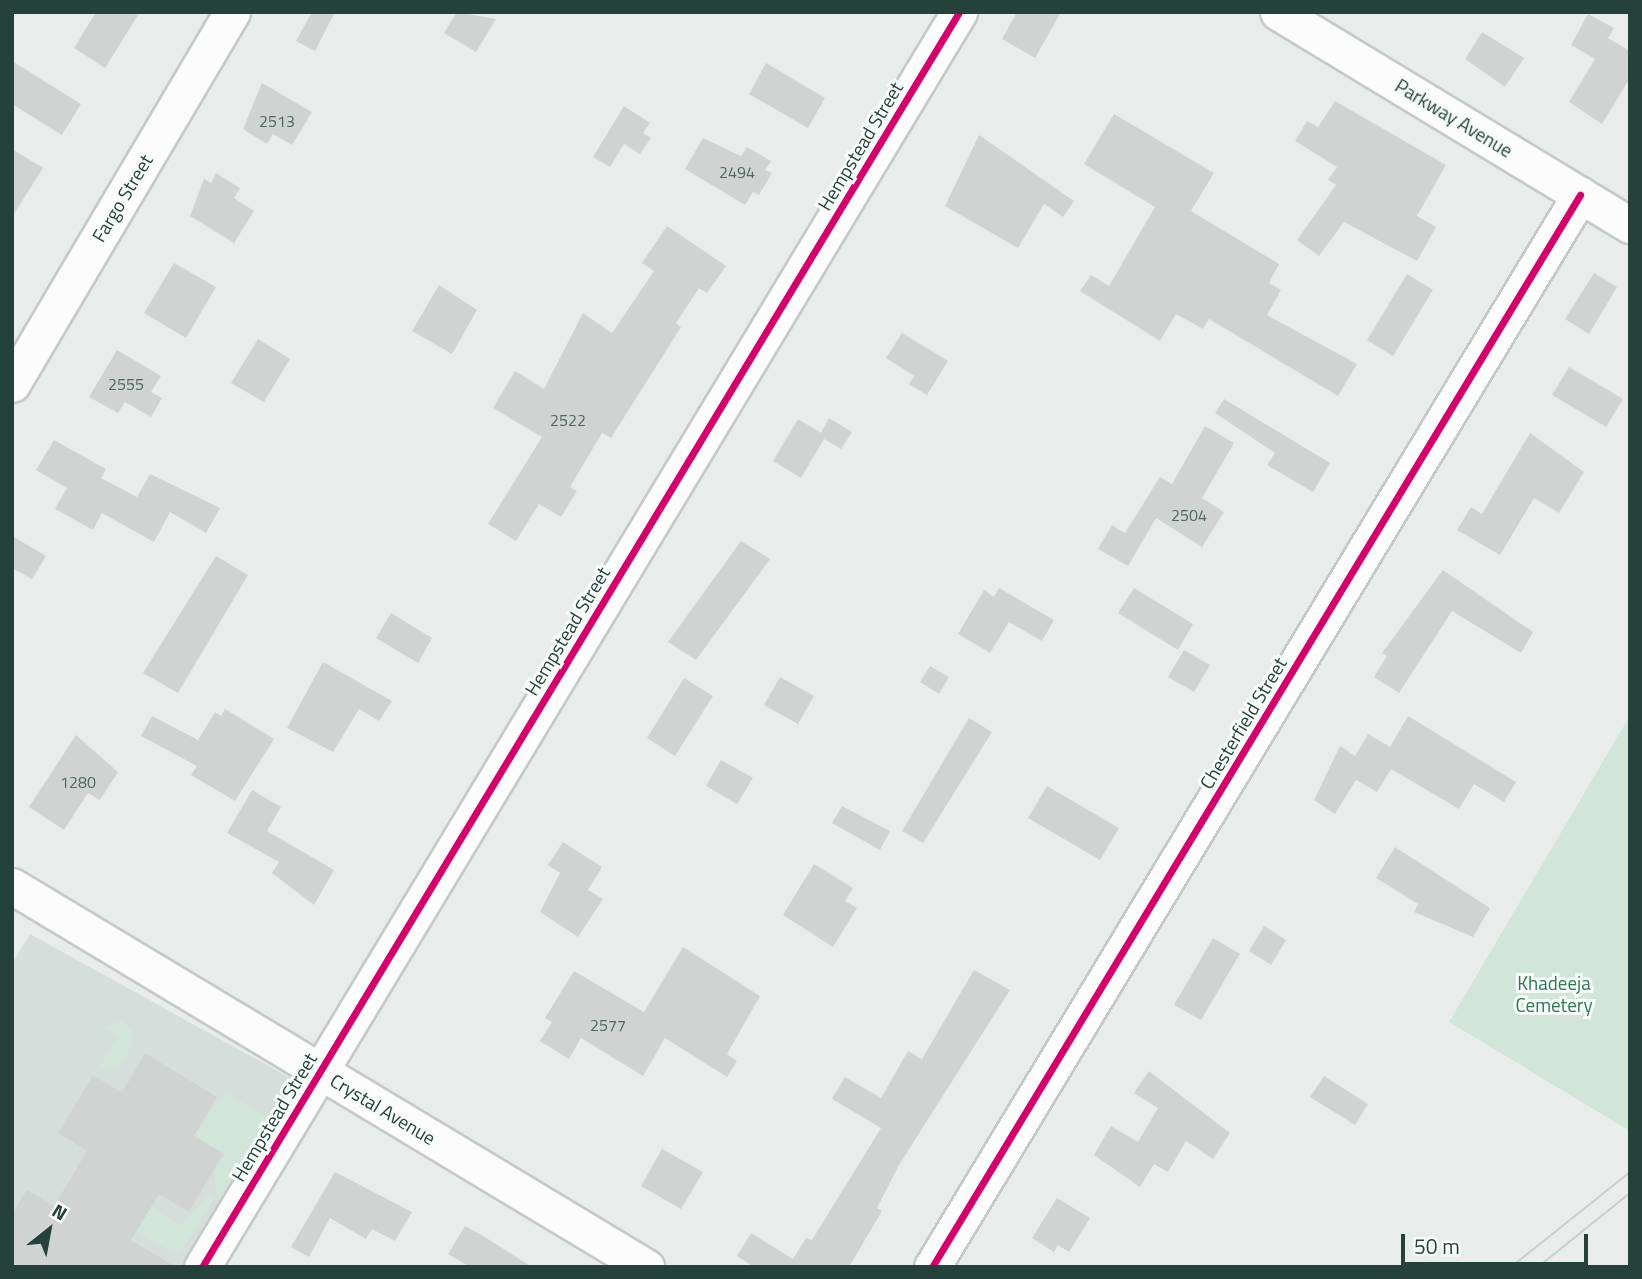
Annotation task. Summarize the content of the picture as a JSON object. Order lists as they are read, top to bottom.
{
  "streets": {
    "street": [
      "Parkway Avenue",
      "Hempstead Street",
      "Fargo Street",
      "Chesterfield Street",
      "Crystal Avenue"
    ]
  },
  "crossings": [
    ["Parkway Avenue", "Chesterfield Street"],
    ["Hempstead Street", "Crystal Avenue"]
  ],
  "parks": ["Khadeeja Cemetery"],
  "house_numbers": [
    "2513",
    "2494",
    "2555",
    "2522",
    "2504",
    "1280",
    "2577"
  ],
  "scale_bar": "50 m",
  "north": "top right"
}
